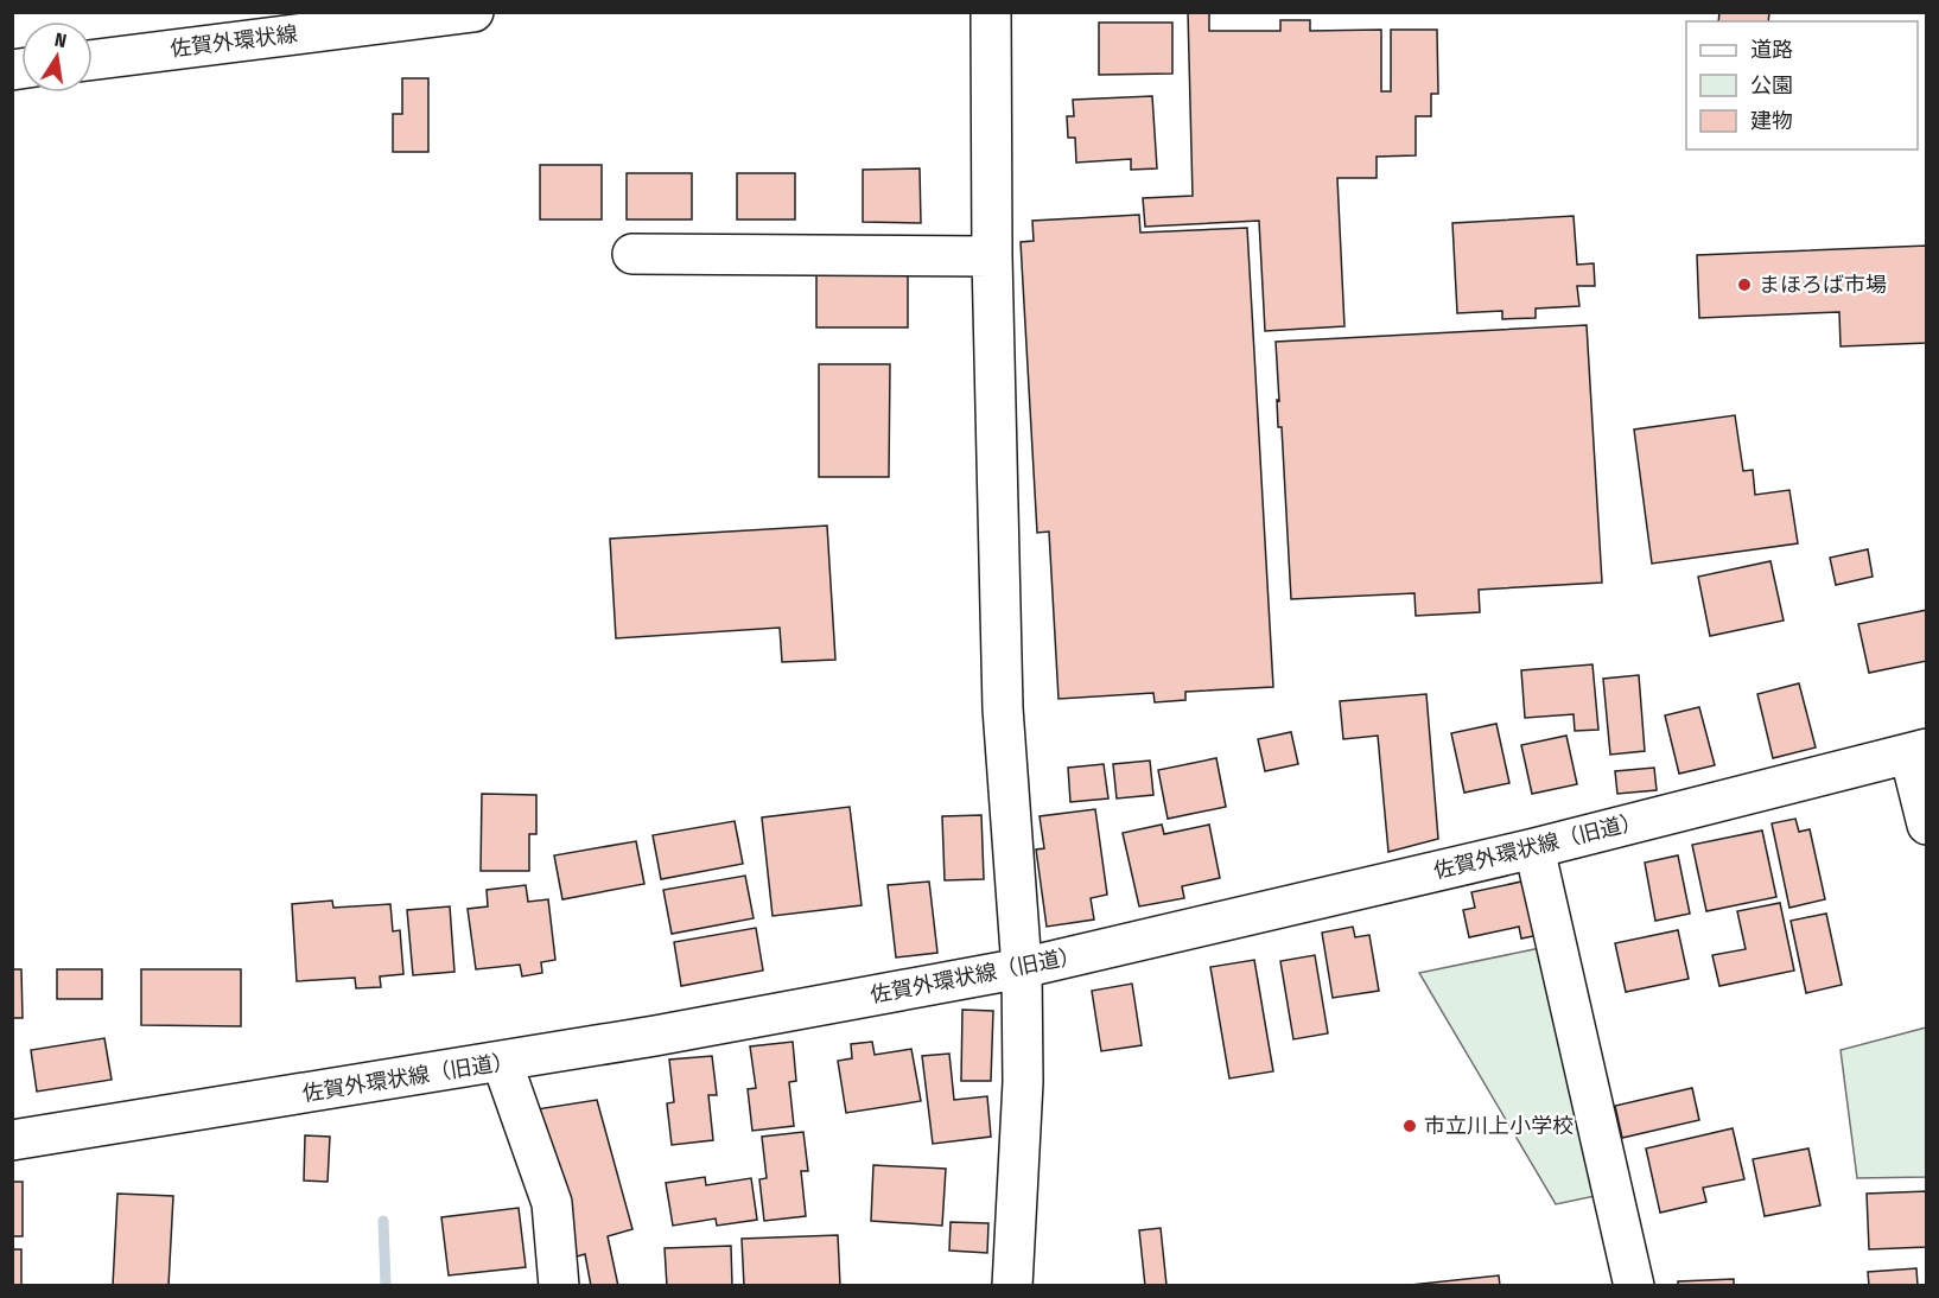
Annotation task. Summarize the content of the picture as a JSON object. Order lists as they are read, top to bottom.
{
  "streets": {
    "street": ["佐賀外環状線", "佐賀外環状線（旧道）"]
  },
  "places": ["まほろば市場", "市立川上小学校"],
  "legend": ["道路", "公園", "建物"],
  "north": "top"
}
